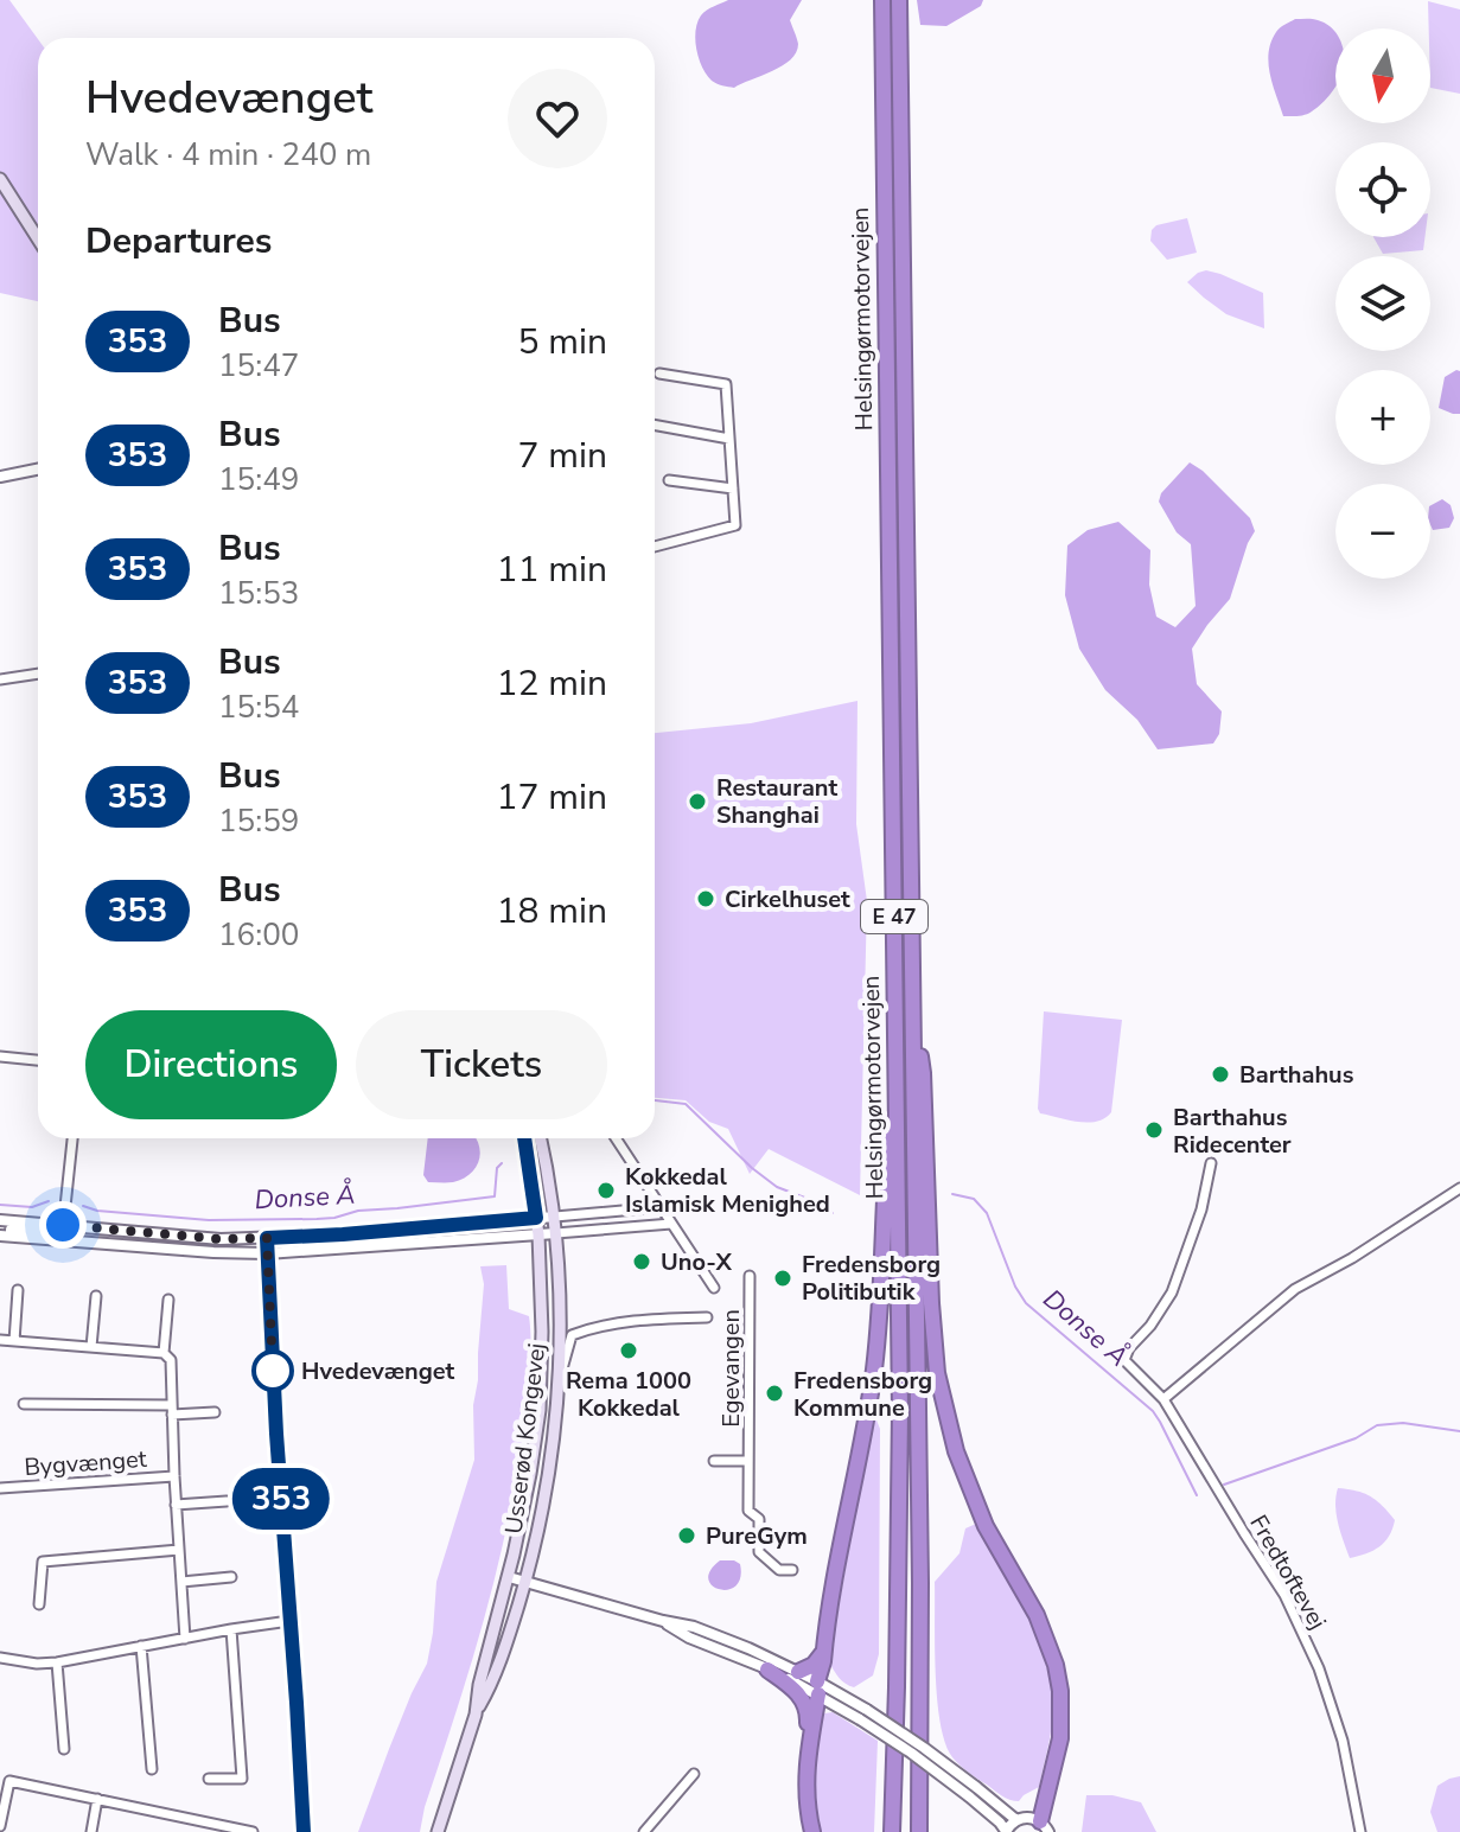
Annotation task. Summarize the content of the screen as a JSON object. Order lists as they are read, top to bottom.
{
  "streets": {
    "highway": ["Helsingørmotorvejen", "E 47"],
    "main road": ["Usserød Kongevej"],
    "street": ["Egevangen", "Bygvænget", "Fredtoftevej"]
  },
  "crossings": [
    ["Egevangen", "Usserød Kongevej"]
  ],
  "water": ["Donse Å"],
  "places": [
    "Restaurant Shanghai",
    "Cirkelhuset",
    "Barthahus",
    "Barthahus Ridecenter",
    "Kokkedal Islamisk Menighed",
    "Uno-X",
    "Fredensborg Politibutik",
    "Rema 1000 Kokkedal",
    "Hvedevænget",
    "Fredensborg Kommune",
    "PureGym"
  ],
  "lines": ["bus line 353"],
  "north": "bottom",
  "page": {
    "on_map": "353",
    "map_buttons": ["+", "−"],
    "heading": [
      ["Hvedevænget", "Walk · 4 min · 240 m"],
      "Departures"
    ],
    "list": [
      {
        "mark": "353",
        "name": "Bus",
        "note": "15:47",
        "value": "5 min"
      },
      {
        "mark": "353",
        "name": "Bus",
        "note": "15:49",
        "value": "7 min"
      },
      {
        "mark": "353",
        "name": "Bus",
        "note": "15:53",
        "value": "11 min"
      },
      {
        "mark": "353",
        "name": "Bus",
        "note": "15:54",
        "value": "12 min"
      },
      {
        "mark": "353",
        "name": "Bus",
        "note": "15:59",
        "value": "17 min"
      },
      {
        "mark": "353",
        "name": "Bus",
        "note": "16:00",
        "value": "18 min"
      }
    ],
    "buttons": ["Directions", "Tickets"]
  }
}
